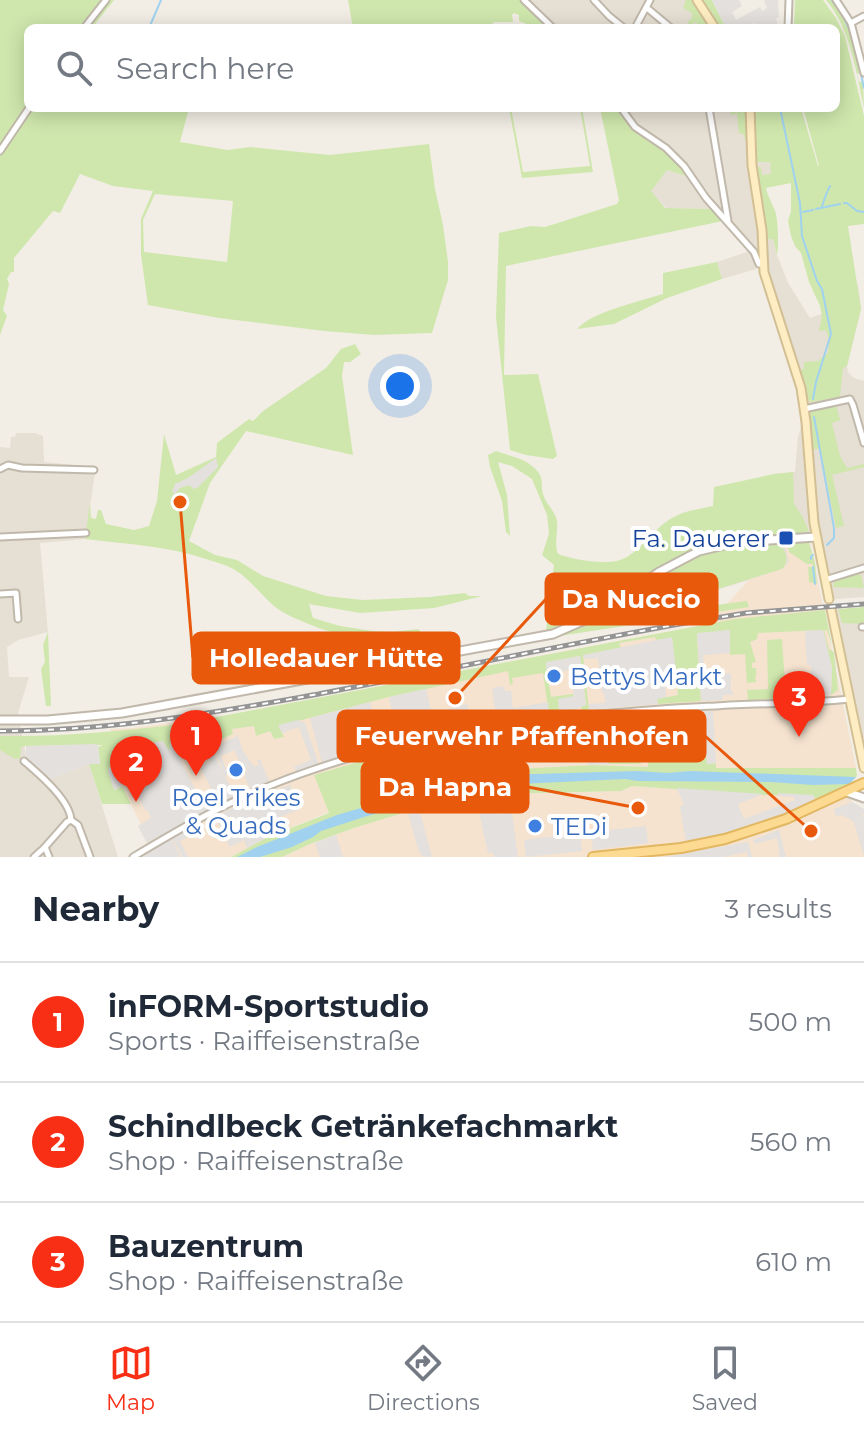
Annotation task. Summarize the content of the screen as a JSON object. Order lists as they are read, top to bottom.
{
  "places": {
    "other": [
      "Holledauer Hütte",
      "Bettys Markt",
      "Da Nuccio",
      "Roel Trikes & Quads",
      "Da Hapna",
      "TEDi",
      "Feuerwehr Pfaffenhofen"
    ],
    "transit": ["Fa. Dauerer"]
  },
  "page": {
    "search": "Search here",
    "pins": ["3", "1", "2"],
    "heading": ["Nearby", "3 results"],
    "list": [
      {
        "mark": "1",
        "name": "inFORM-Sportstudio",
        "note": "Sports · Raiffeisenstraße",
        "value": "500 m"
      },
      {
        "mark": "2",
        "name": "Schindlbeck Getränkefachmarkt",
        "note": "Shop · Raiffeisenstraße",
        "value": "560 m"
      },
      {
        "mark": "3",
        "name": "Bauzentrum",
        "note": "Shop · Raiffeisenstraße",
        "value": "610 m"
      }
    ],
    "nav": ["Map", "Directions", "Saved"]
  }
}
